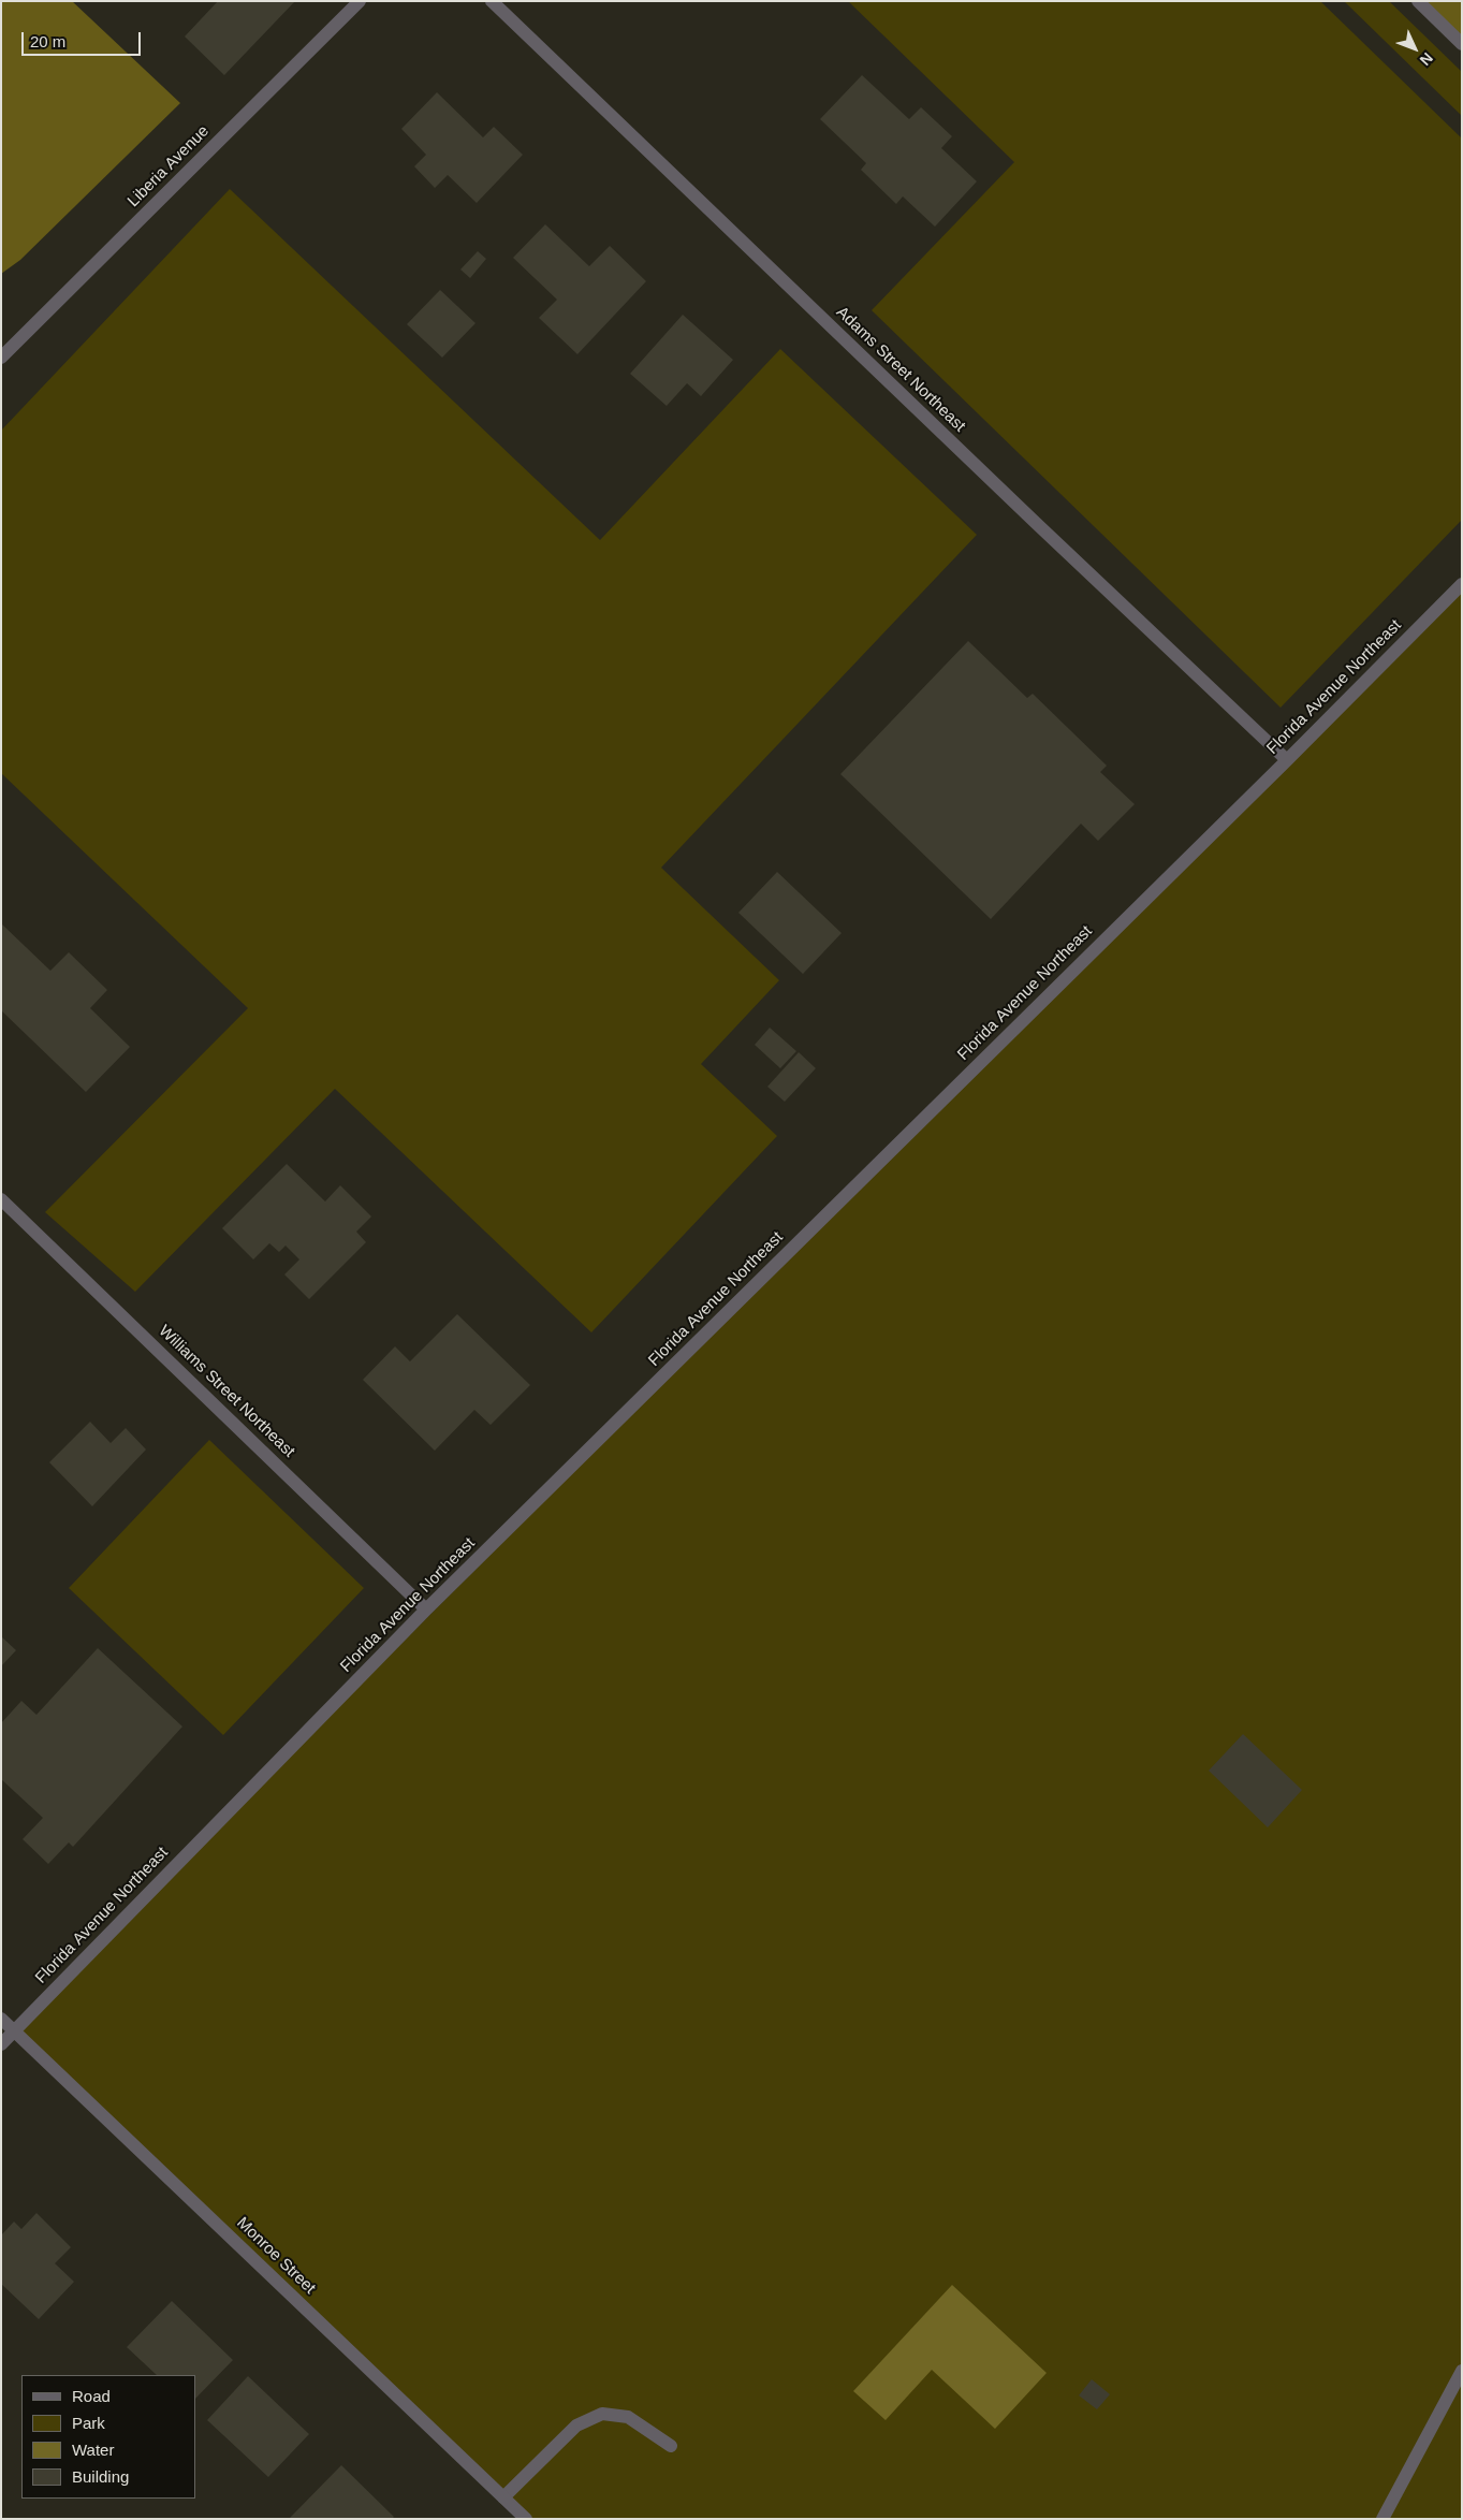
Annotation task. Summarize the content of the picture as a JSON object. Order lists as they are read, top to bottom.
{
  "streets": {
    "street": [
      "Liberia Avenue",
      "Adams Street Northeast",
      "Florida Avenue Northeast",
      "Williams Street Northeast",
      "Monroe Street"
    ]
  },
  "crossings": [
    ["Adams Street Northeast", "Florida Avenue Northeast"],
    ["Florida Avenue Northeast", "Williams Street Northeast"],
    ["Florida Avenue Northeast", "Monroe Street"]
  ],
  "legend": [
    "Road",
    "Park",
    "Water",
    "Building"
  ],
  "scale_bar": "20 m",
  "north": "bottom right"
}
